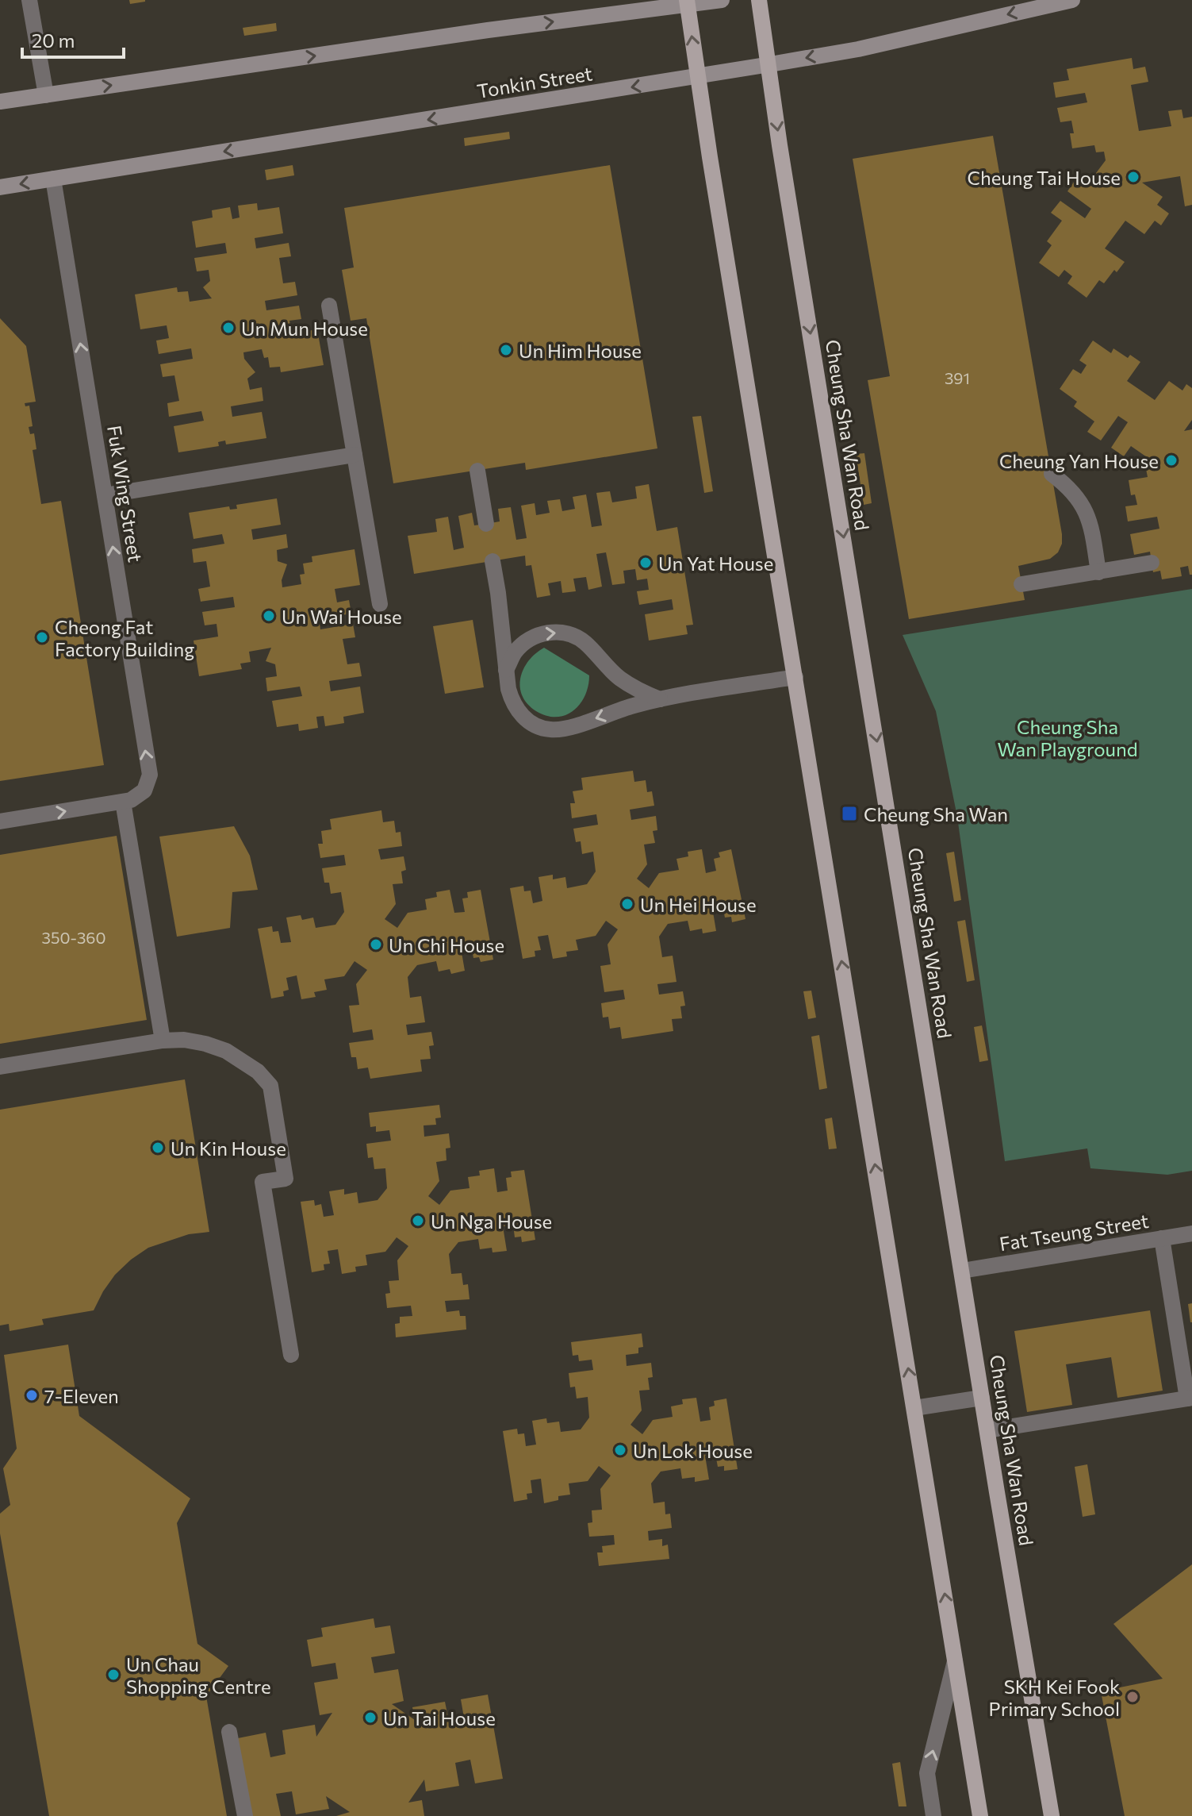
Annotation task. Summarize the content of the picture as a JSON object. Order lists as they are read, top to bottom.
{
  "streets": {
    "main road": ["Tonkin Street", "Cheung Sha Wan Road"],
    "street": ["Fuk Wing Street", "Fat Tseung Street"]
  },
  "crossings": [
    ["Tonkin Street", "Cheung Sha Wan Road"],
    ["Tonkin Street", "Fuk Wing Street"],
    ["Cheung Sha Wan Road", "Fat Tseung Street"]
  ],
  "one_way": ["Fuk Wing Street"],
  "parks": ["Cheung Sha Wan Playground"],
  "places": {
    "other": [
      "Cheung Tai House",
      "Un Mun House",
      "Un Him House",
      "Cheung Yan House",
      "Un Yat House",
      "Un Wai House",
      "Cheong Fat Factory Building",
      "Un Hei House",
      "Un Chi House",
      "Un Kin House",
      "Un Nga House",
      "7-Eleven",
      "Un Lok House",
      "Un Chau Shopping Centre",
      "SKH Kei Fook Primary School",
      "Un Tai House"
    ],
    "transit": ["Cheung Sha Wan"]
  },
  "house_numbers": ["391", "350-360"],
  "scale_bar": "20 m"
}
